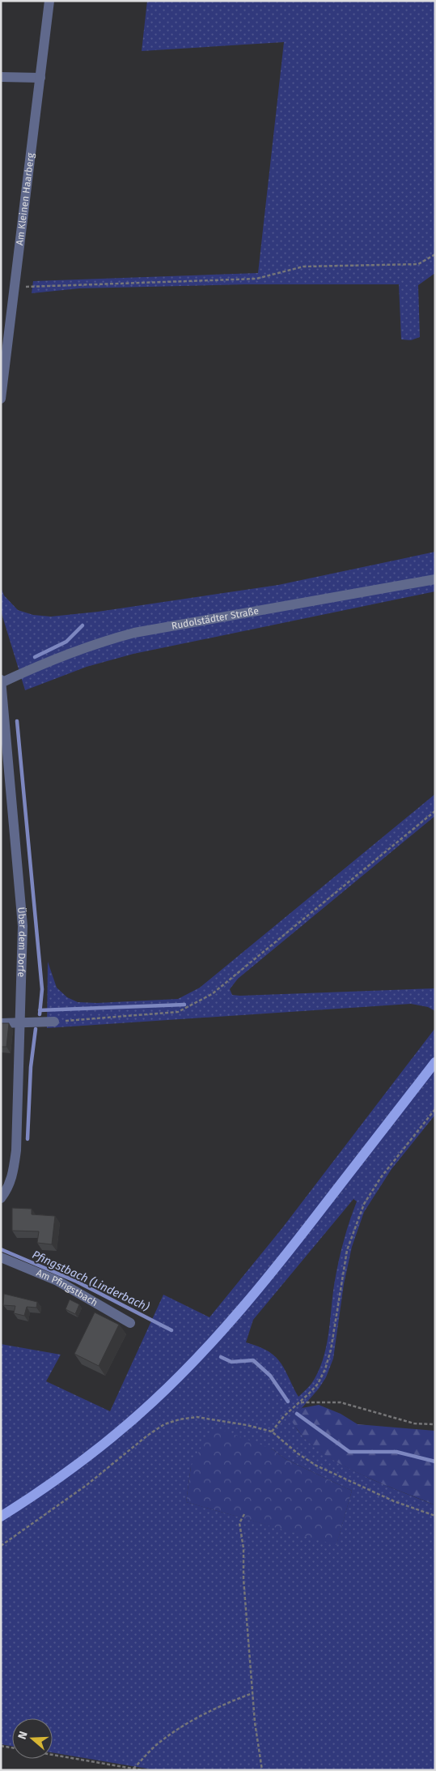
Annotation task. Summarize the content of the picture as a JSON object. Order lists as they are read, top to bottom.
{
  "streets": {
    "street": [
      "Am Kleinen Haarberg",
      "Rudolstädter Straße",
      "Über dem Dorfe",
      "Am Pfingstbach"
    ]
  },
  "crossings": [
    ["Rudolstädter Straße", "Über dem Dorfe"]
  ],
  "water": ["Pfingstbach (Linderbach)"],
  "north": "left"
}
